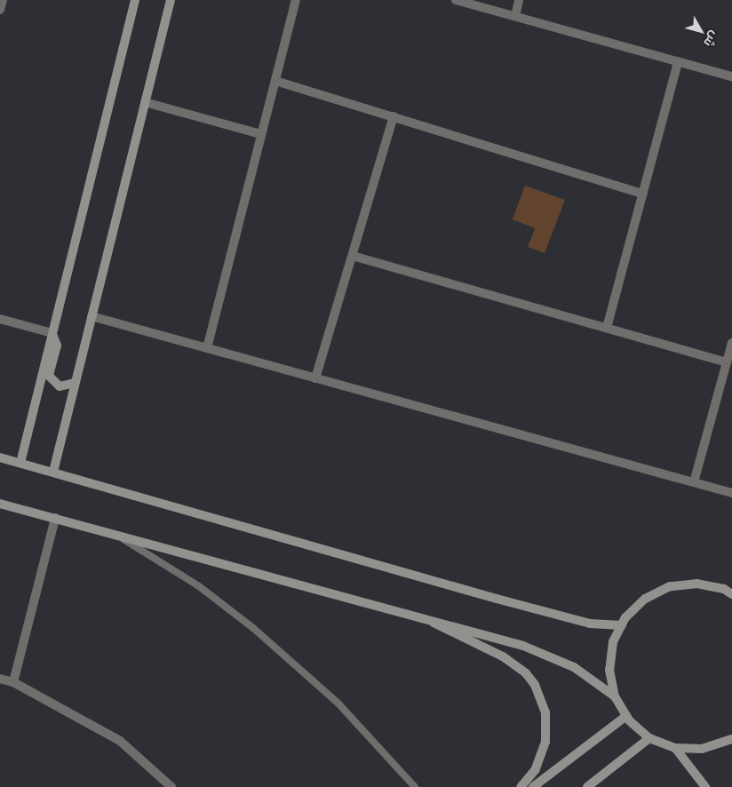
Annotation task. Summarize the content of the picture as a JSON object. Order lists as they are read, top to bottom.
{
  "north": "bottom right"
}
